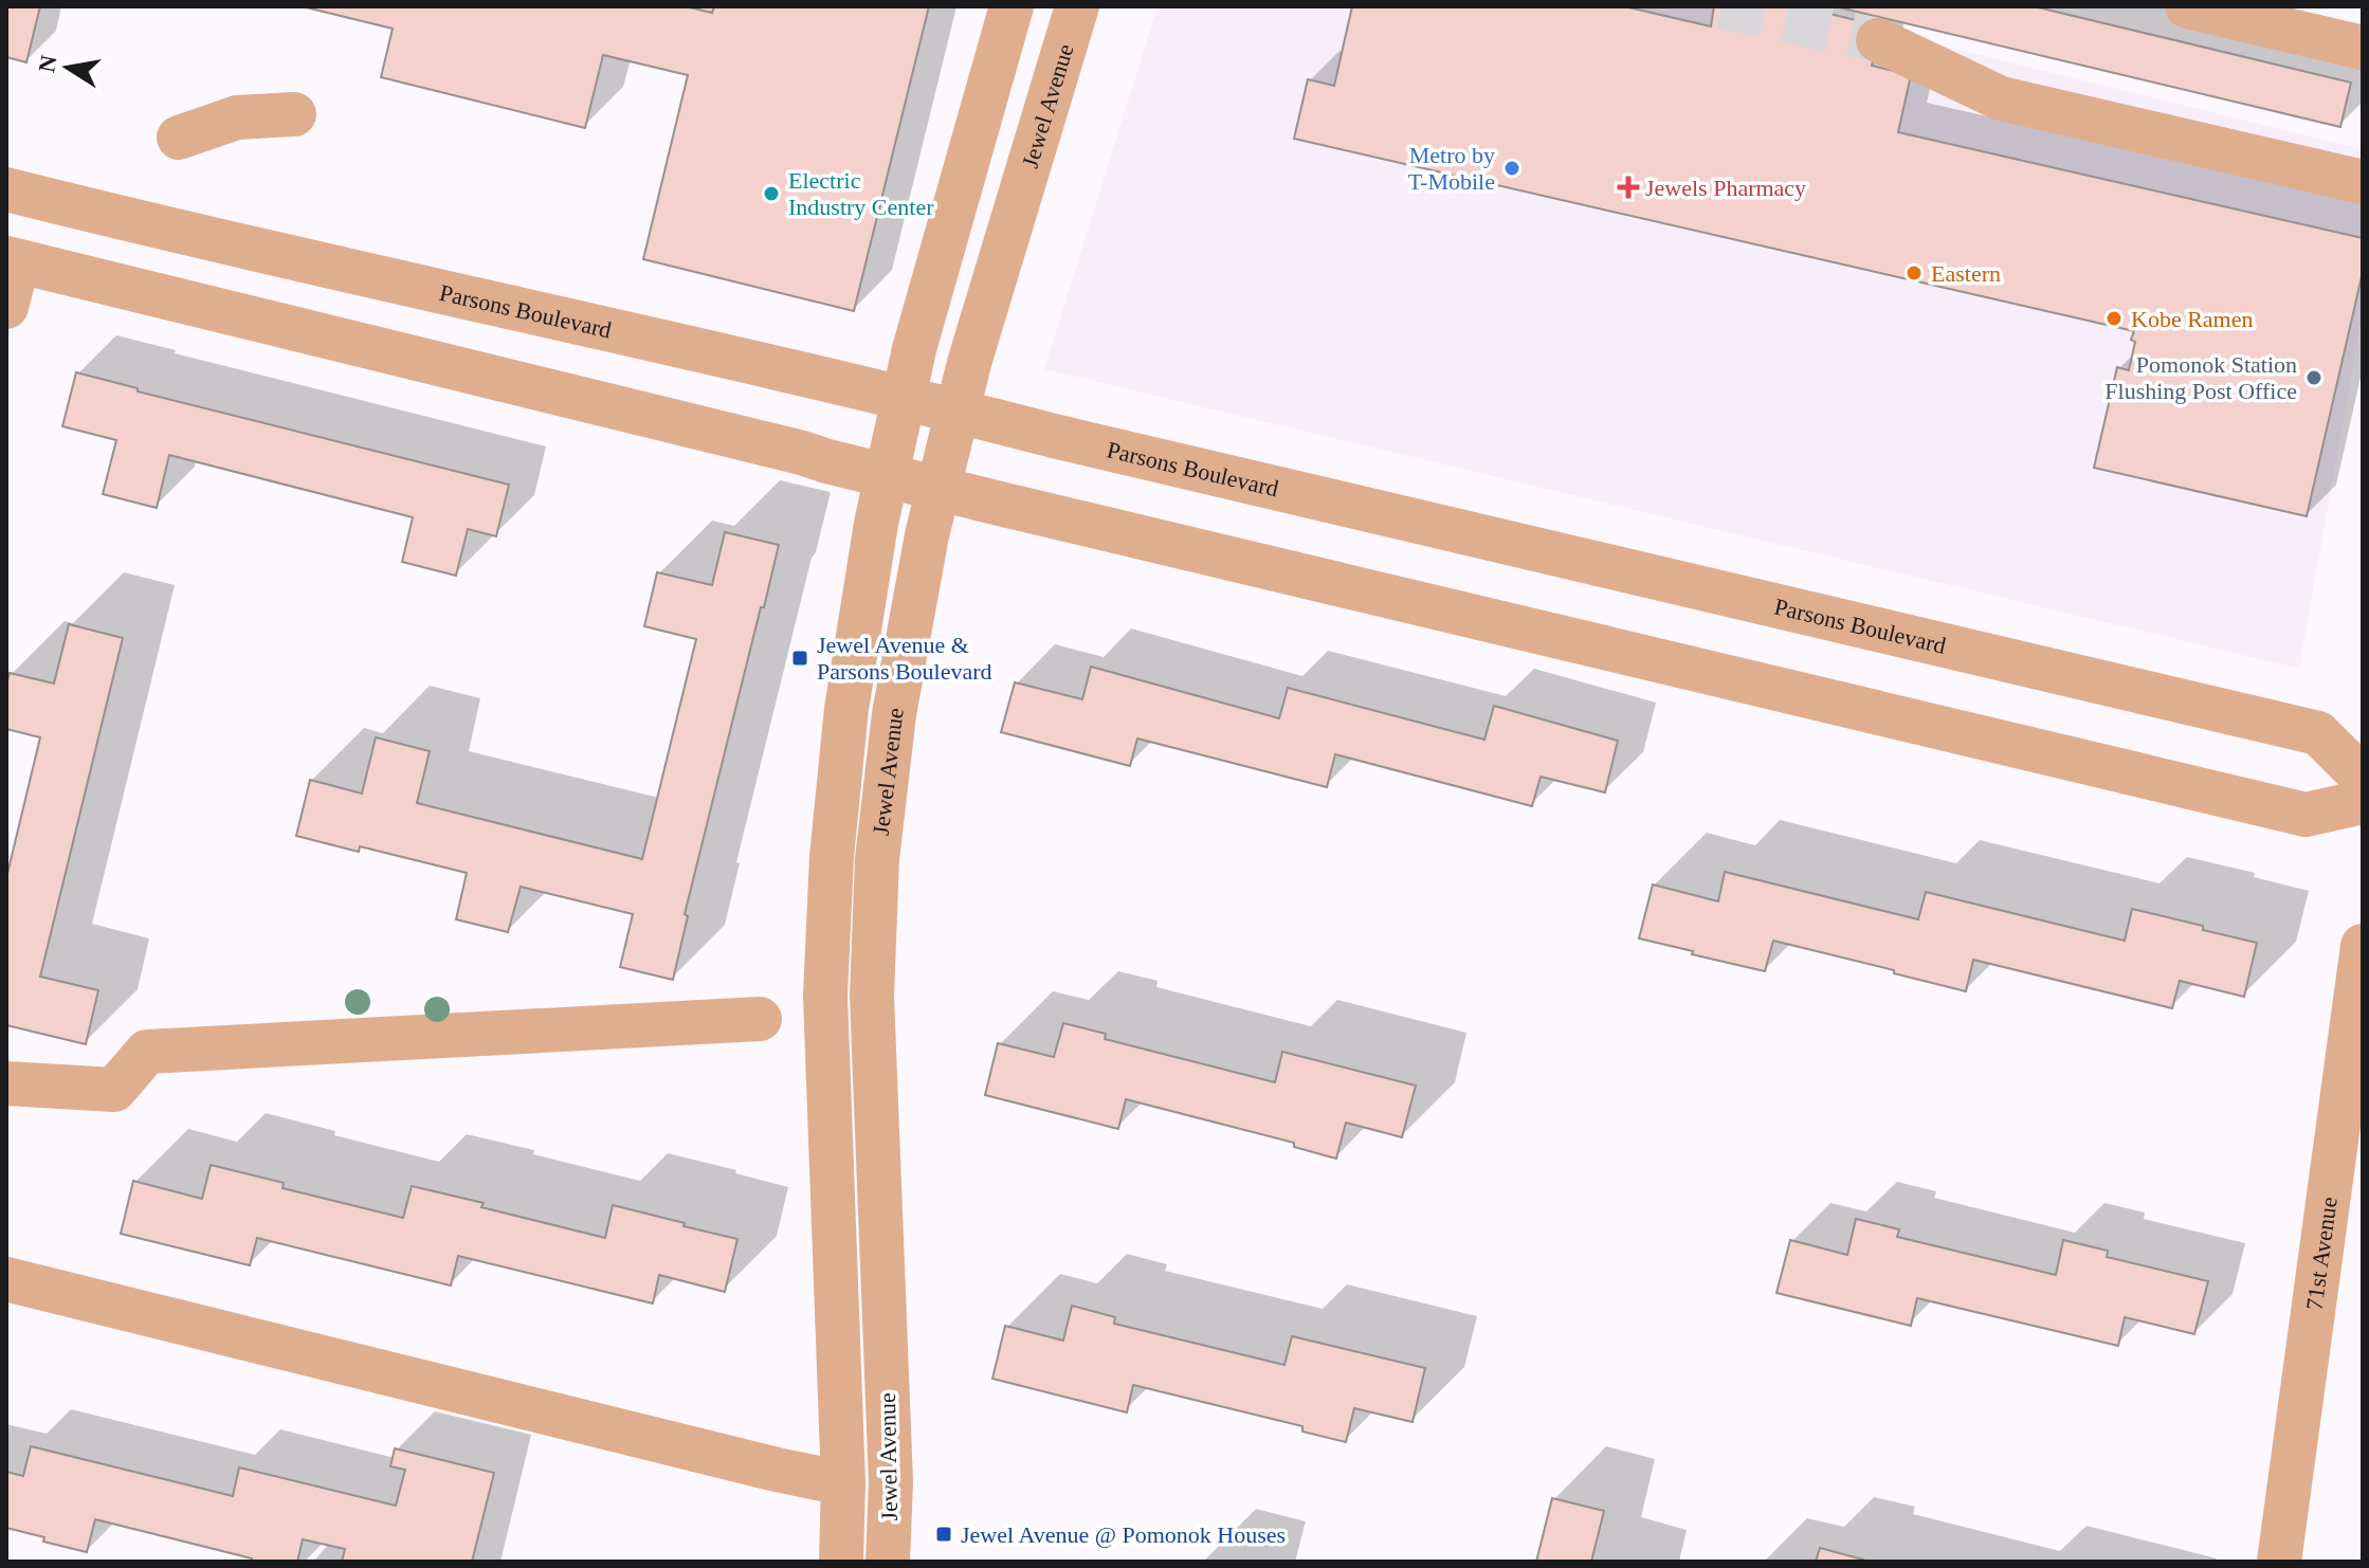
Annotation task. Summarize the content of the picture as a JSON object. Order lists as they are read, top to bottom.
{
  "streets": {
    "street": ["Jewel Avenue", "Parsons Boulevard", "71st Avenue"]
  },
  "crossings": [
    ["Jewel Avenue", "Parsons Boulevard"]
  ],
  "places": {
    "other": [
      "Metro by T-Mobile",
      "Electric Industry Center",
      "Eastern",
      "Kobe Ramen",
      "Pomonok Station Flushing Post Office"
    ],
    "health": ["Jewels Pharmacy"],
    "transit": ["Jewel Avenue & Parsons Boulevard", "Jewel Avenue @ Pomonok Houses"]
  },
  "north": "left"
}
